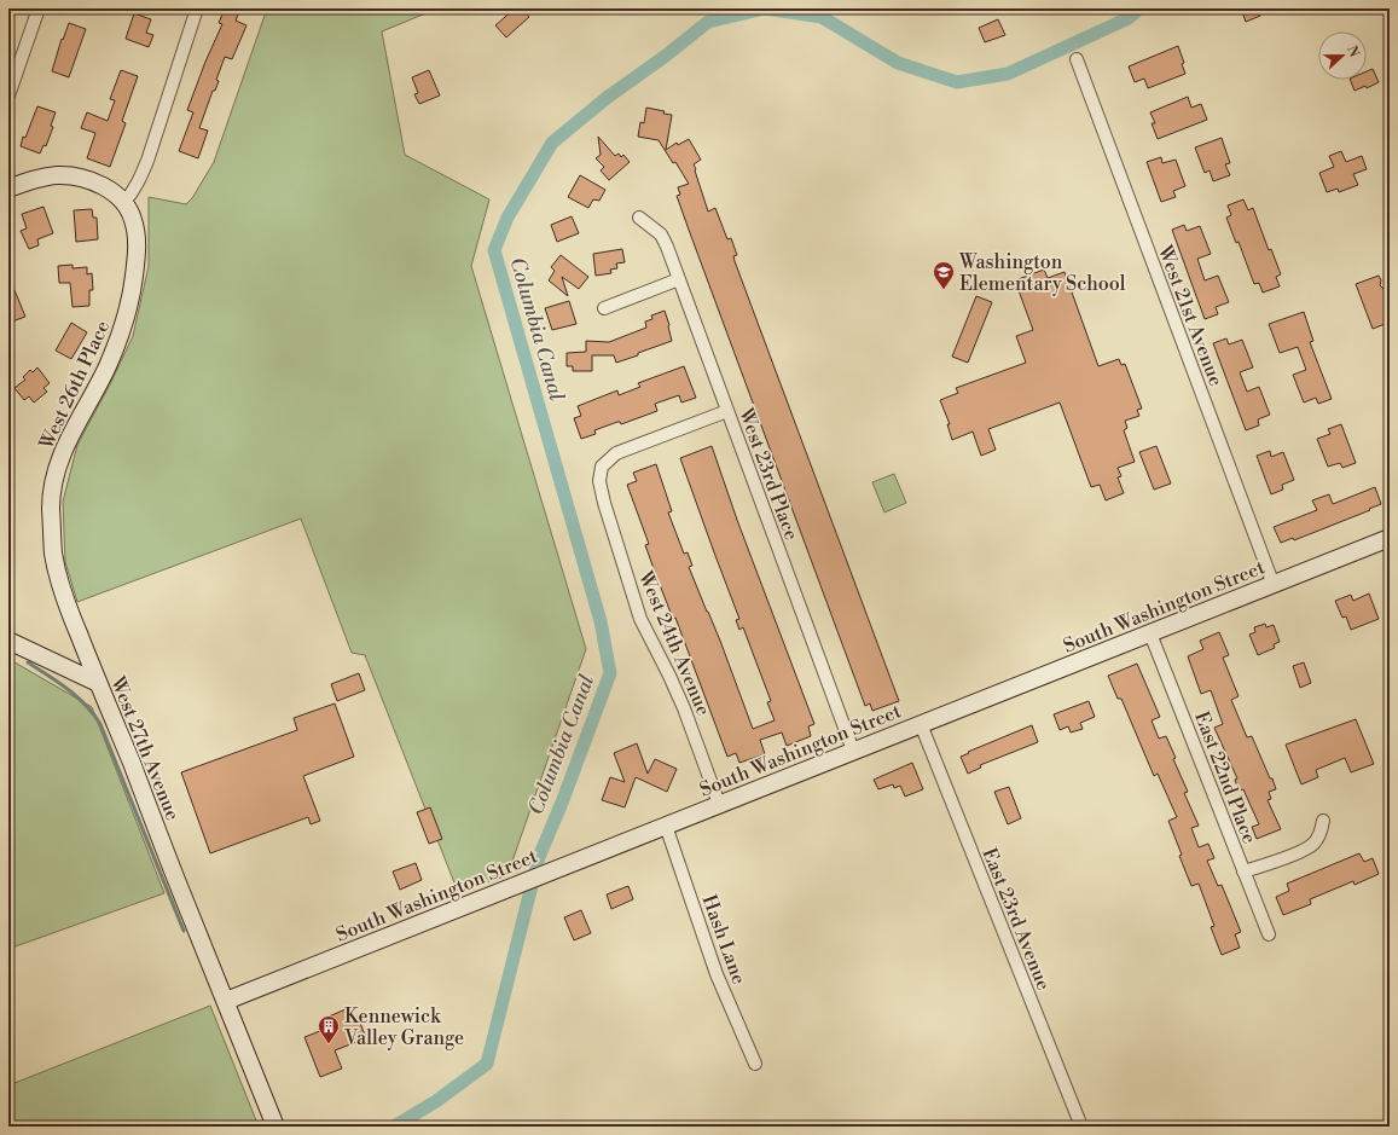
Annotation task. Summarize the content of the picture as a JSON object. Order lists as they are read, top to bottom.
{
  "streets": {
    "main road": ["West 26th Place", "South Washington Street", "West 27th Avenue"],
    "street": [
      "West 21st Avenue",
      "West 23rd Place",
      "West 24th Avenue",
      "East 22nd Place",
      "East 23rd Avenue",
      "Hash Lane"
    ]
  },
  "crossings": [
    ["West 21st Avenue", "South Washington Street"],
    ["West 26th Place", "West 27th Avenue"],
    ["West 23rd Place", "South Washington Street"],
    ["West 23rd Place", "West 24th Avenue"],
    ["South Washington Street", "West 24th Avenue"],
    ["South Washington Street", "West 27th Avenue"],
    ["South Washington Street", "East 22nd Place"],
    ["South Washington Street", "East 23rd Avenue"],
    ["South Washington Street", "Hash Lane"]
  ],
  "water": ["Columbia Canal"],
  "places": {
    "school or university": ["Washington Elementary School"],
    "building": ["Kennewick Valley Grange"]
  },
  "north": "right"
}
